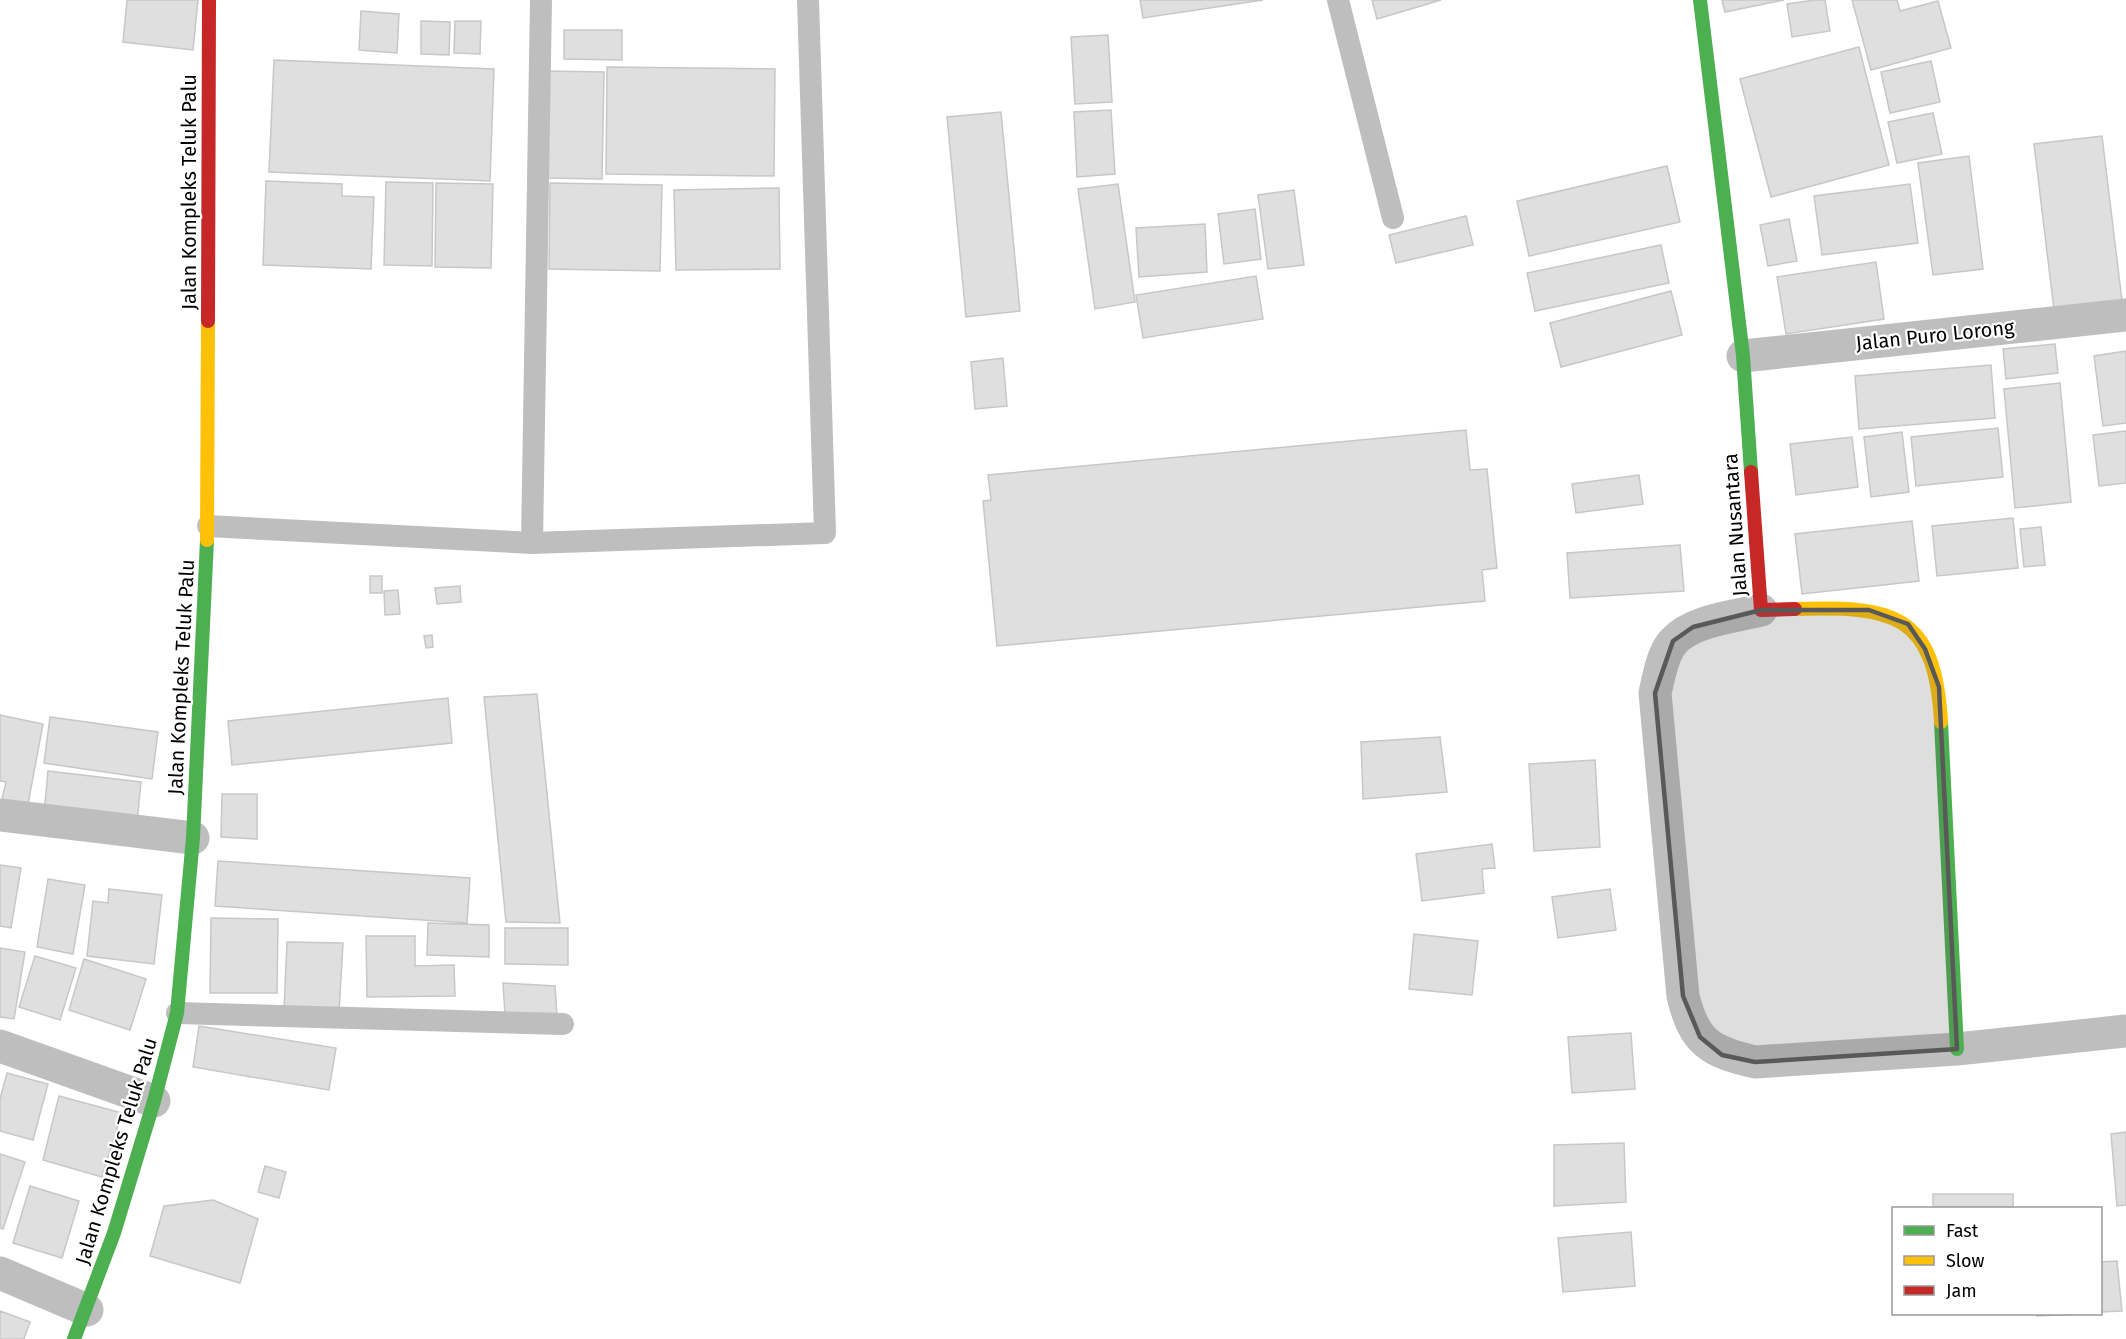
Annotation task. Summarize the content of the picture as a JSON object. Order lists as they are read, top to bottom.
{
  "streets": {
    "street": ["Jalan Kompleks Teluk Palu", "Jalan Puro Lorong", "Jalan Nusantara"]
  },
  "crossings": [
    ["Jalan Puro Lorong", "Jalan Nusantara"]
  ],
  "legend": ["Fast", "Slow", "Jam"]
}
